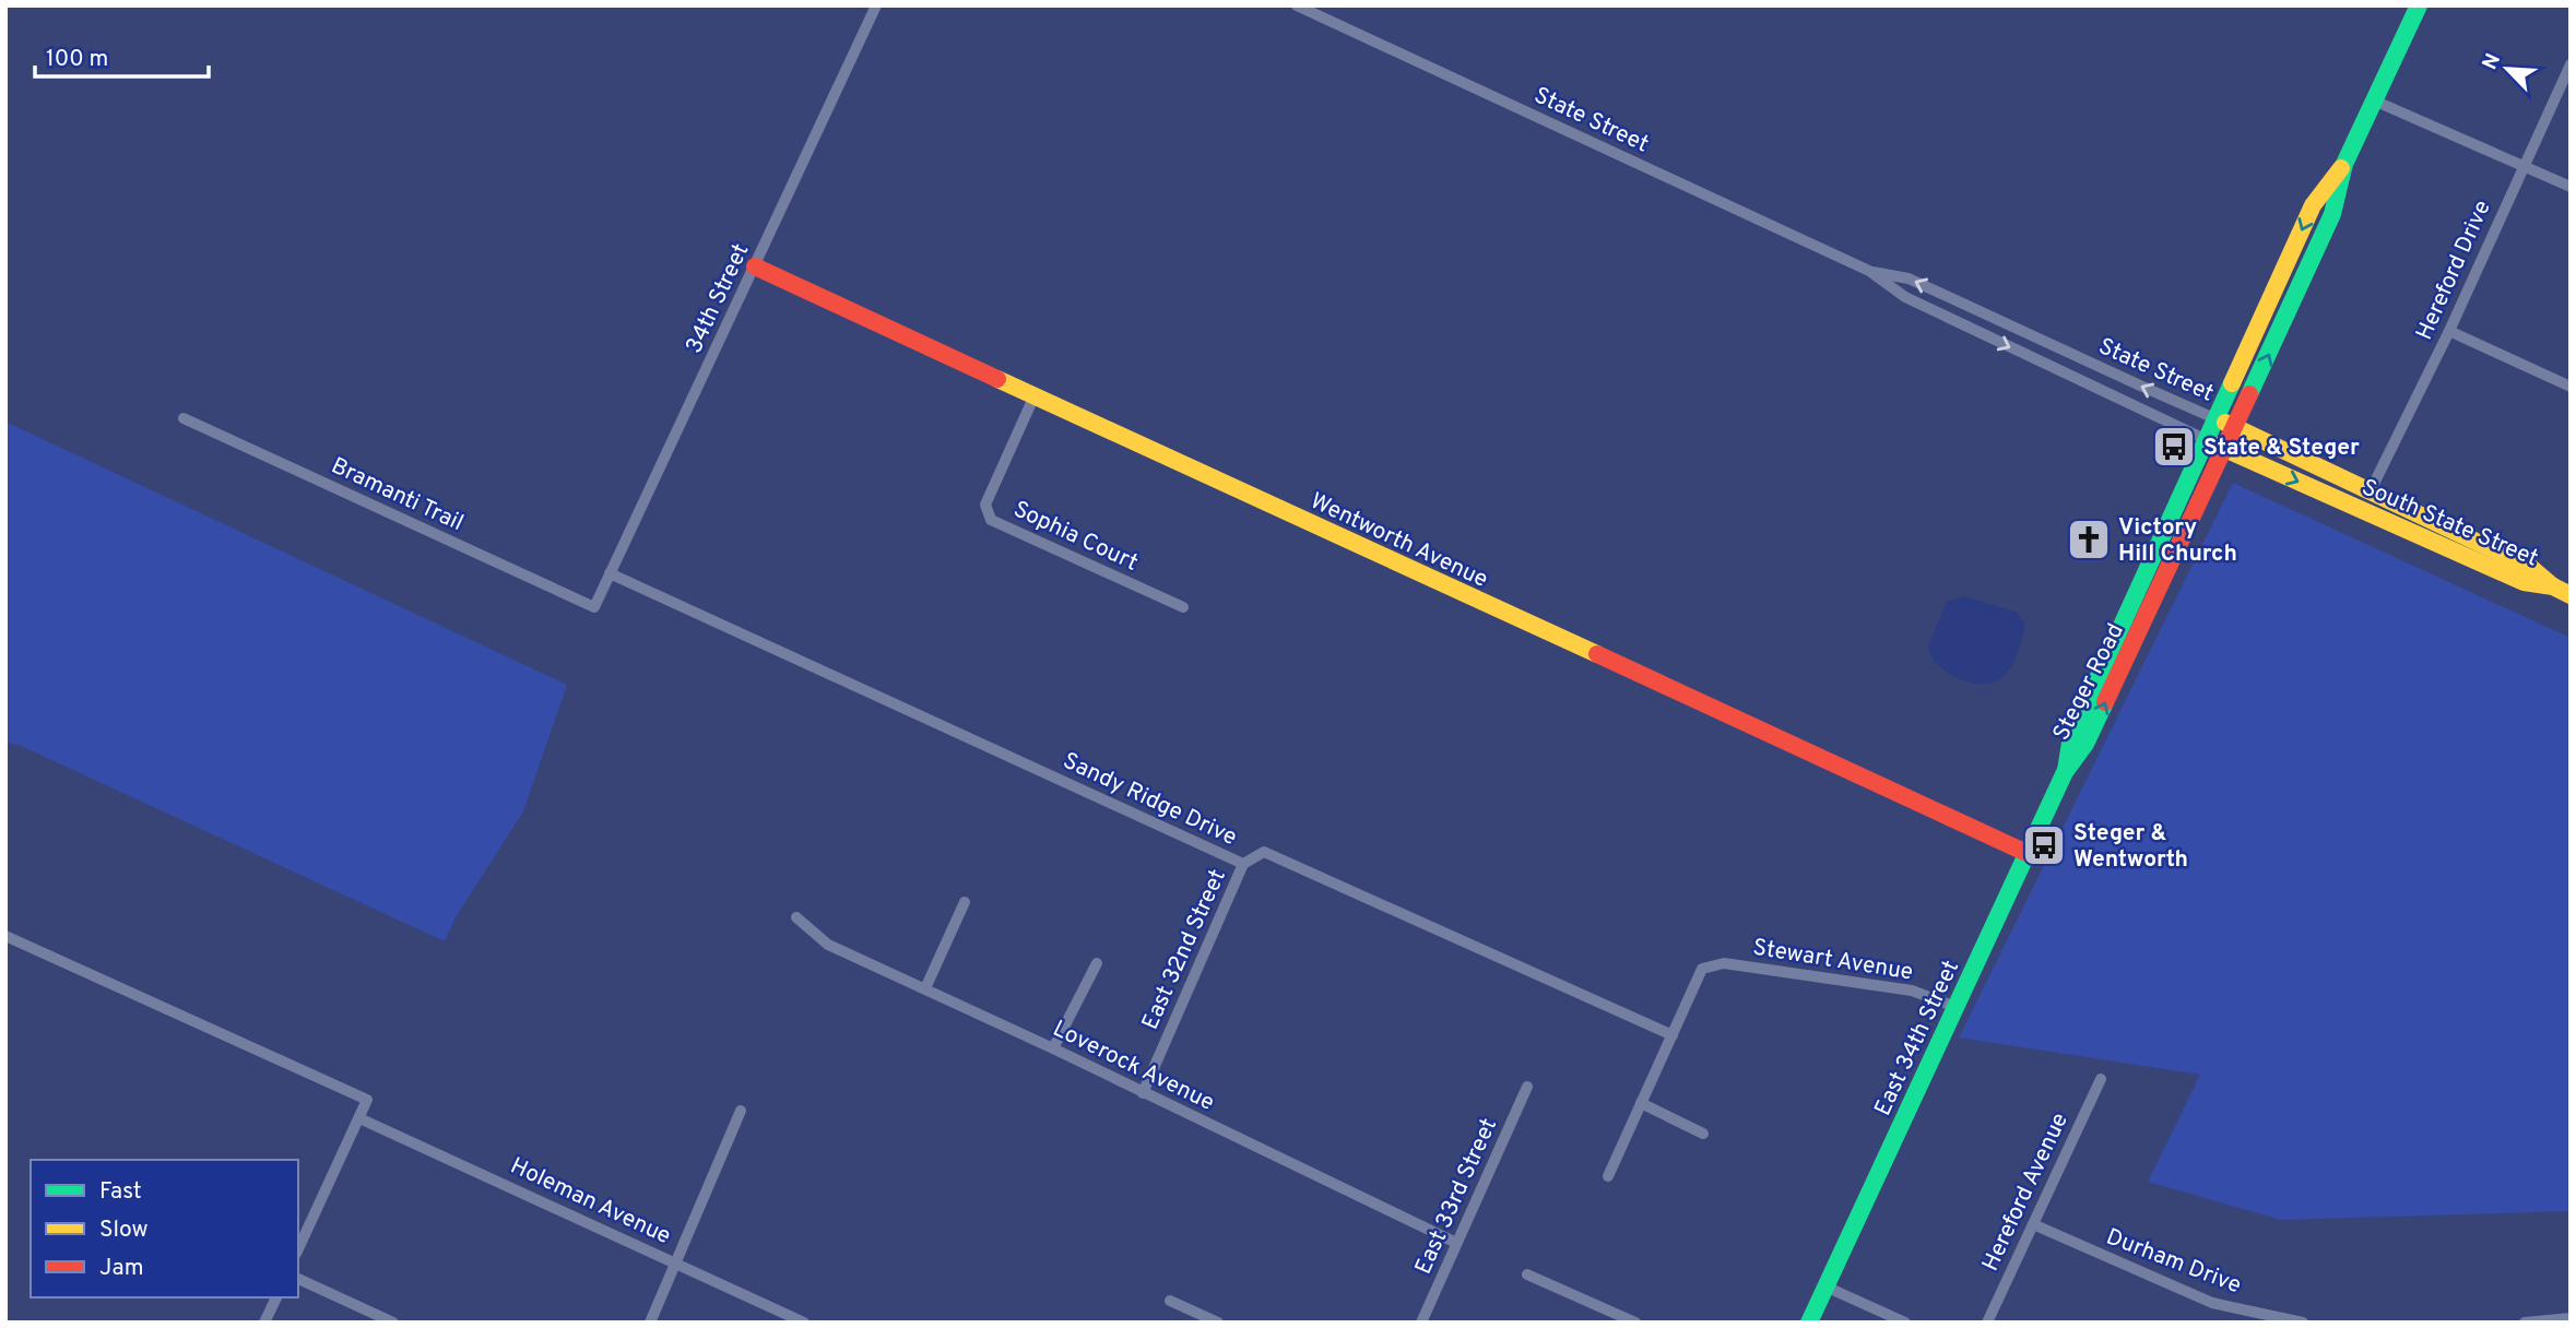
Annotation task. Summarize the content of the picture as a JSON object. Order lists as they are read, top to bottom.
{
  "streets": {
    "street": [
      "State Street",
      "Hereford Drive",
      "34th Street",
      "Bramanti Trail",
      "South State Street",
      "Sophia Court",
      "Wentworth Avenue",
      "Steger Road",
      "Sandy Ridge Drive",
      "East 32nd Street",
      "Stewart Avenue",
      "East 34th Street",
      "Loverock Avenue",
      "Hereford Avenue",
      "East 33rd Street",
      "Holeman Avenue",
      "Durham Drive"
    ]
  },
  "crossings": [
    ["State Street", "South State Street"],
    ["State Street", "Steger Road"],
    ["Hereford Drive", "South State Street"],
    ["34th Street", "Bramanti Trail"],
    ["34th Street", "Wentworth Avenue"],
    ["34th Street", "Sandy Ridge Drive"],
    ["South State Street", "Steger Road"],
    ["Sophia Court", "Wentworth Avenue"],
    ["Wentworth Avenue", "East 34th Street"],
    ["Steger Road", "East 34th Street"],
    ["Sandy Ridge Drive", "East 32nd Street"],
    ["Sandy Ridge Drive", "Stewart Avenue"],
    ["East 32nd Street", "Loverock Avenue"],
    ["Stewart Avenue", "East 34th Street"],
    ["Loverock Avenue", "East 33rd Street"],
    ["Hereford Avenue", "Durham Drive"]
  ],
  "places": {
    "bus stop": ["State & Steger", "Steger & Wentworth"],
    "church": ["Victory Hill Church"]
  },
  "legend": ["Fast", "Slow", "Jam"],
  "scale_bar": "100 m",
  "north": "top left"
}
